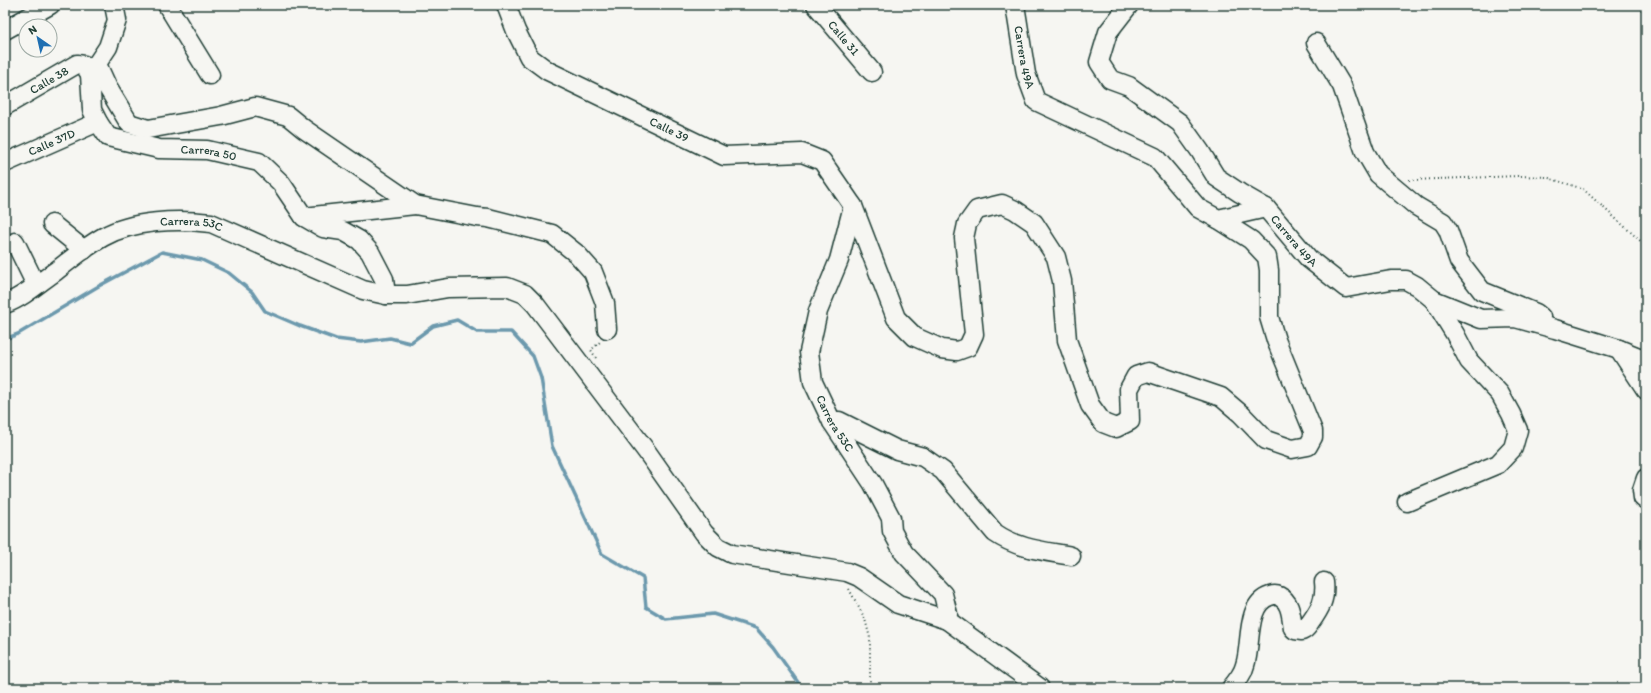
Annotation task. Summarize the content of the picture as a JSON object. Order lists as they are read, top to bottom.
{
  "streets": {
    "street": [
      "Calle 31",
      "Carrera 49A",
      "Calle 38",
      "Calle 39",
      "Calle 37D",
      "Carrera 50",
      "Carrera 53C"
    ]
  },
  "crossings": [
    ["Carrera 49A", "Calle 39"],
    ["Calle 38", "Carrera 50"],
    ["Calle 39", "Carrera 53C"],
    ["Calle 37D", "Carrera 50"],
    ["Carrera 50", "Carrera 53C"]
  ],
  "north": "top left"
}
